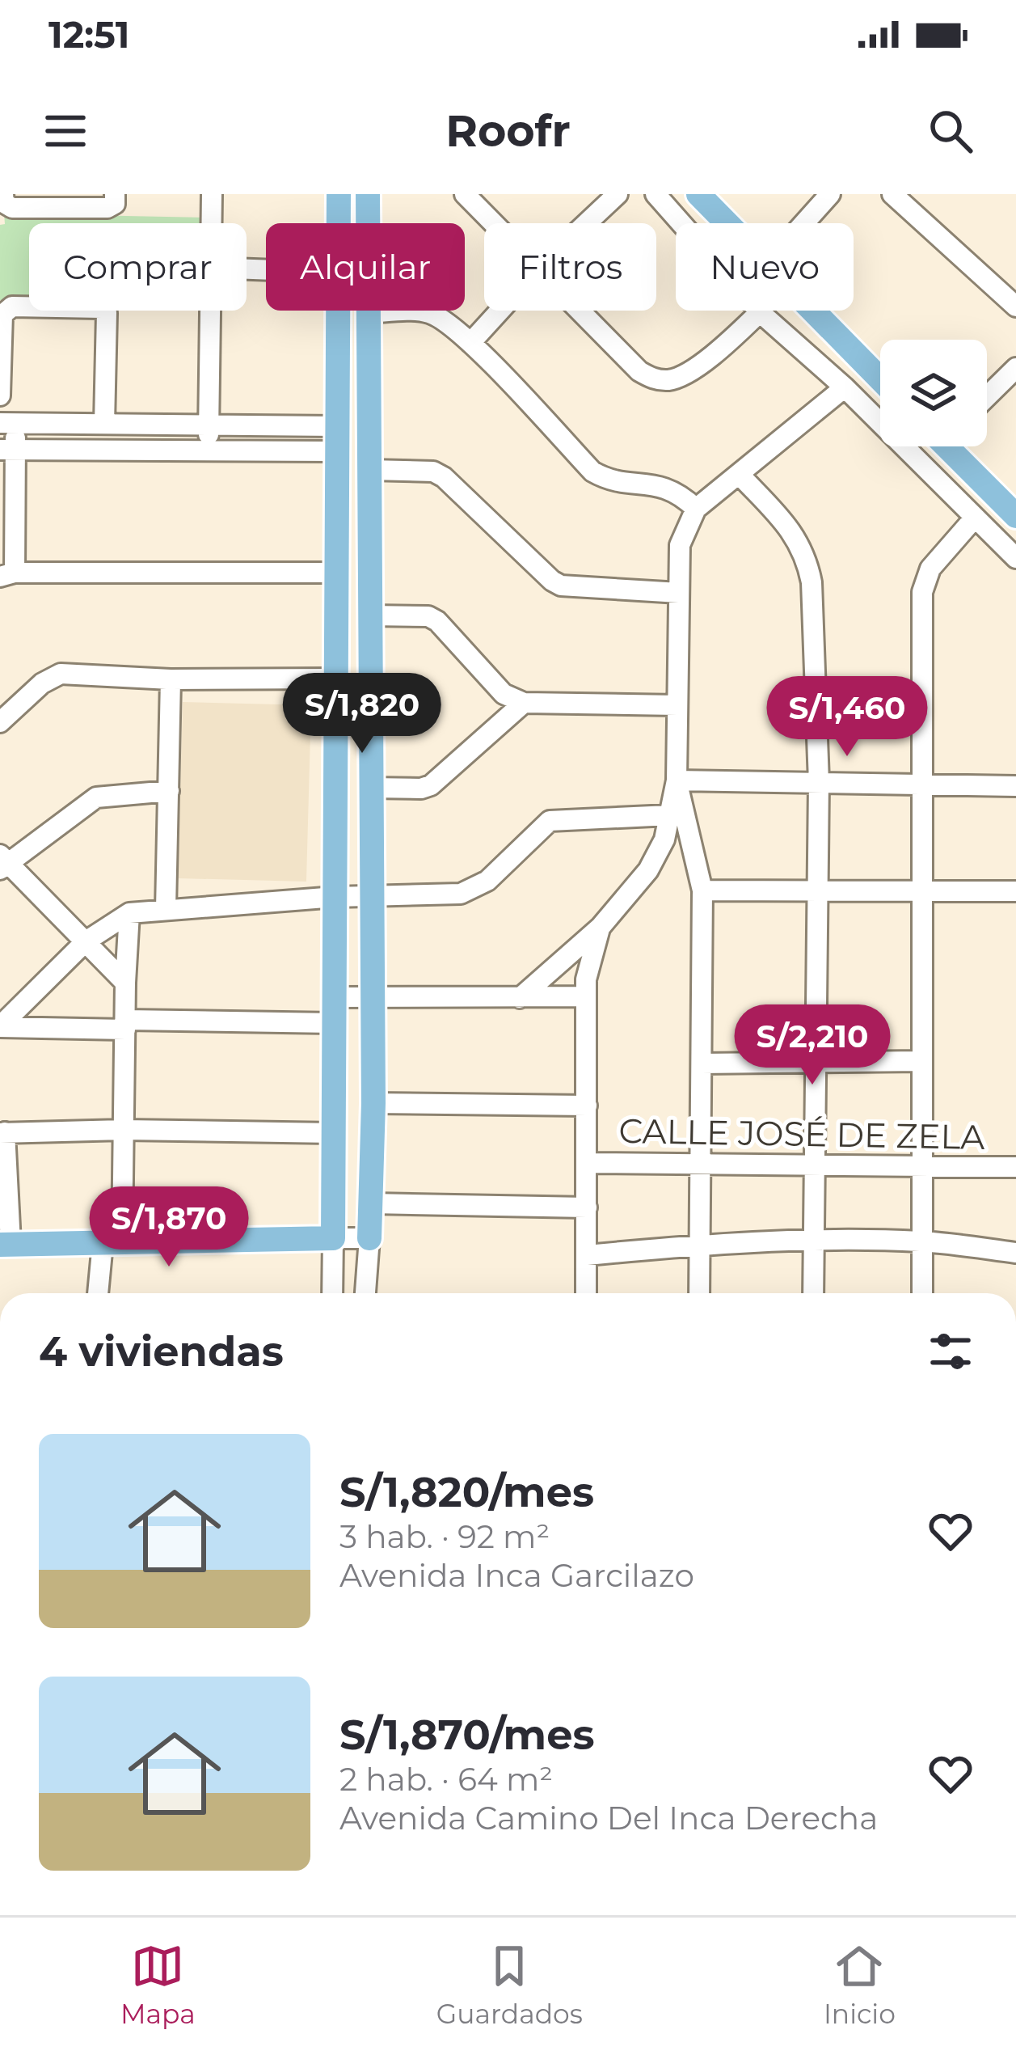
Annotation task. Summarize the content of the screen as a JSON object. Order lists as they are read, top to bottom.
{
  "streets": {
    "street": ["CALLE JOSÉ DE ZELA"]
  },
  "page": {
    "status": "12:51",
    "header": "Roofr",
    "chip": [
      "Comprar",
      "Alquilar",
      "Filtros",
      "Nuevo"
    ],
    "price": [
      "S/1,820",
      "S/1,460",
      "S/2,210",
      "S/1,870"
    ],
    "heading": "4 viviendas",
    "list": [
      {
        "name": "S/1,820/mes",
        "note": "3 hab. · 92 m² · Avenida Inca Garcilazo"
      },
      {
        "name": "S/1,870/mes",
        "note": "2 hab. · 64 m² · Avenida Camino Del Inca Derecha"
      }
    ],
    "tabs": ["Mapa", "Guardados", "Inicio"]
  }
}
